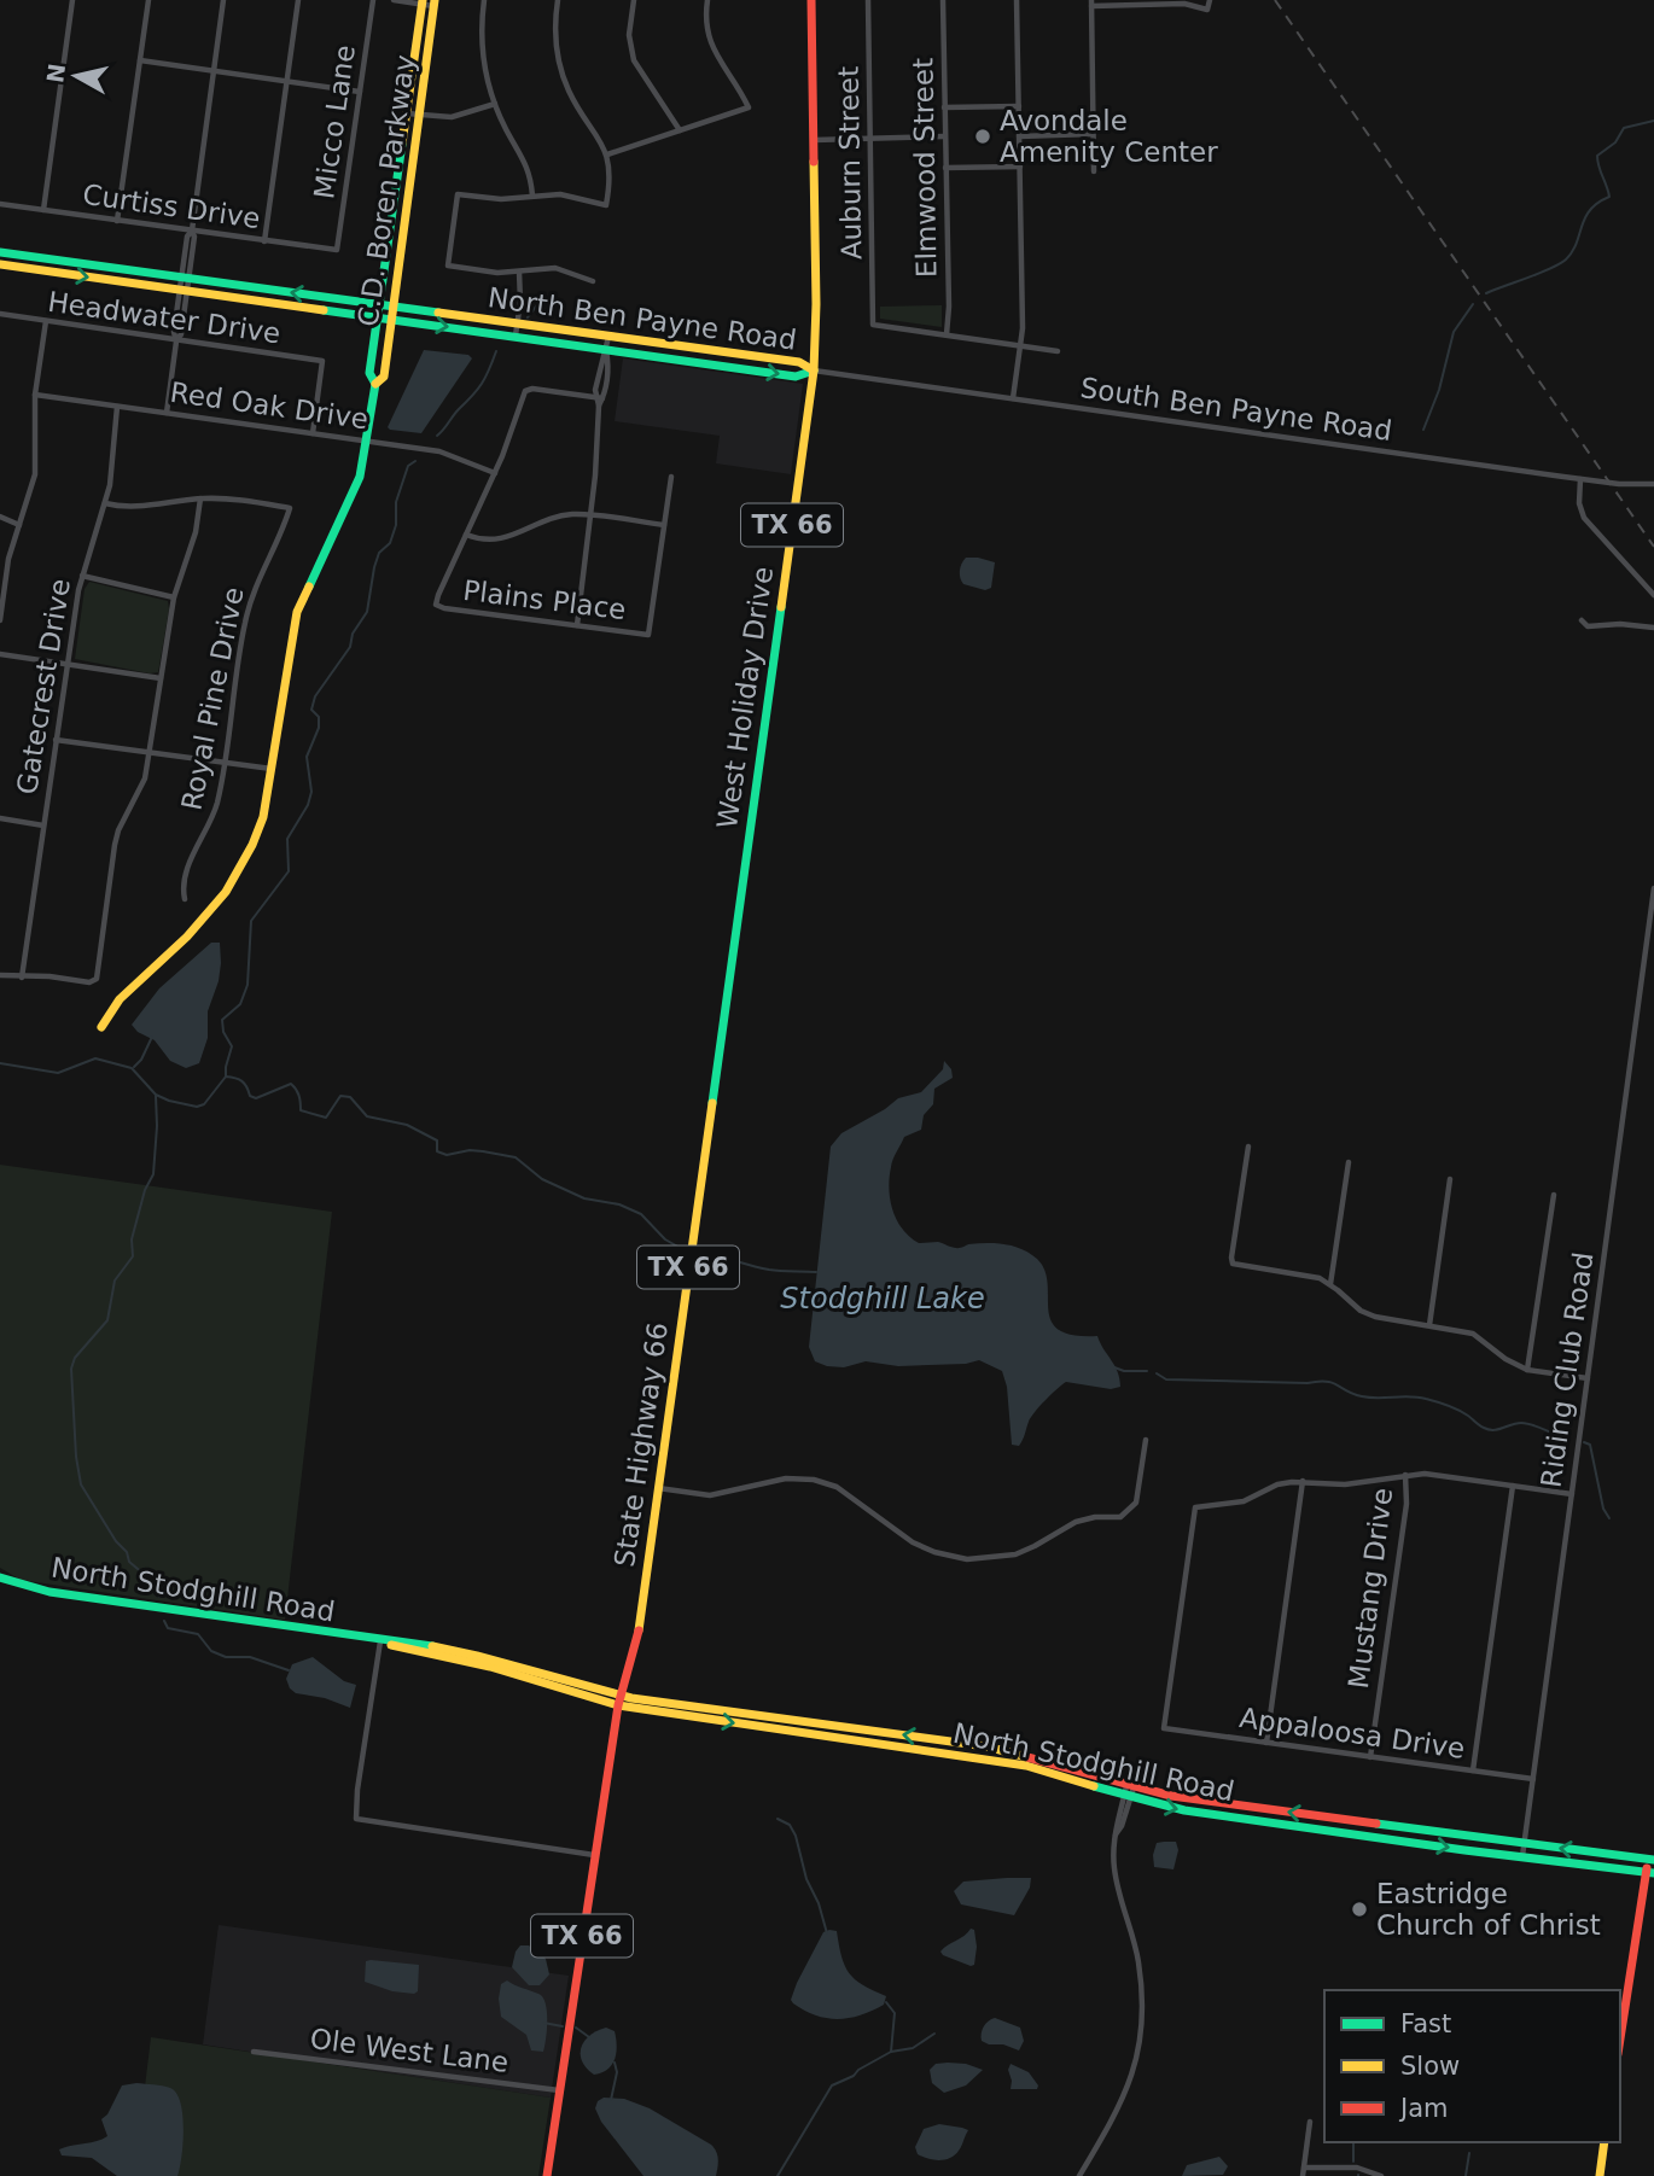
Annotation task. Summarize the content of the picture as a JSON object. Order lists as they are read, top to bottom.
{
  "streets": {
    "main road": [
      "C.D. Boren Parkway",
      "North Ben Payne Road",
      "TX 66",
      "West Holiday Drive",
      "State Highway 66",
      "North Stodghill Road"
    ],
    "street": [
      "Micco Lane",
      "Auburn Street",
      "Elmwood Street",
      "Curtiss Drive",
      "Headwater Drive",
      "Red Oak Drive",
      "South Ben Payne Road",
      "Plains Place",
      "Gatecrest Drive",
      "Royal Pine Drive",
      "Riding Club Road",
      "Mustang Drive",
      "Appaloosa Drive",
      "Ole West Lane"
    ]
  },
  "crossings": [
    ["Micco Lane", "Curtiss Drive"],
    ["Auburn Street", "Elmwood Street"],
    ["C.D. Boren Parkway", "North Ben Payne Road"],
    ["C.D. Boren Parkway", "Red Oak Drive"],
    ["Headwater Drive", "Red Oak Drive"],
    ["North Ben Payne Road", "South Ben Payne Road"],
    ["North Ben Payne Road", "West Holiday Drive"],
    ["Red Oak Drive", "Gatecrest Drive"],
    ["South Ben Payne Road", "West Holiday Drive"],
    ["TX 66", "State Highway 66"],
    ["TX 66", "North Stodghill Road"],
    ["TX 66", "Ole West Lane"],
    ["West Holiday Drive", "State Highway 66"],
    ["Riding Club Road", "North Stodghill Road"],
    ["Riding Club Road", "Appaloosa Drive"],
    ["State Highway 66", "North Stodghill Road"],
    ["Mustang Drive", "Appaloosa Drive"]
  ],
  "water": ["Stodghill Lake"],
  "places": ["Avondale Amenity Center", "Eastridge Church of Christ"],
  "legend": ["Fast", "Slow", "Jam"],
  "north": "left"
}
